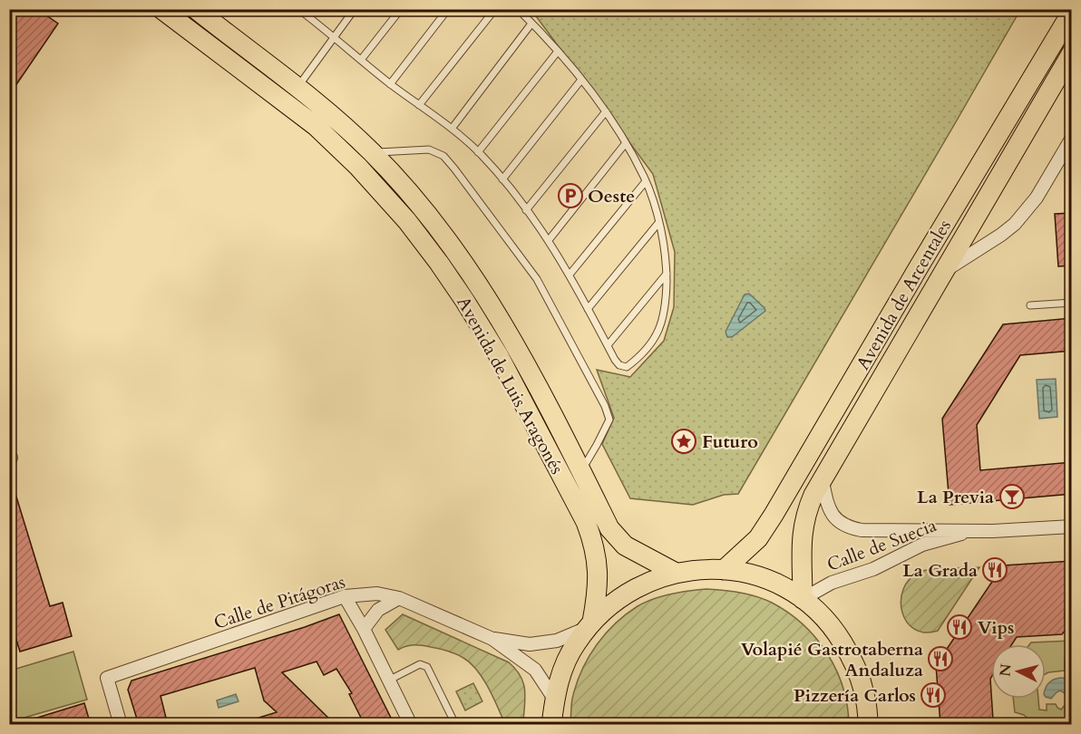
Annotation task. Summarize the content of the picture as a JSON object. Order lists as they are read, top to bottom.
{
  "streets": {
    "main road": ["Avenida de Arcentales", "Avenida de Luis Aragonés"],
    "street": ["Calle de Suecia", "Calle de Pitágoras"]
  },
  "crossings": [
    ["Avenida de Arcentales", "Calle de Suecia"],
    ["Avenida de Luis Aragonés", "Calle de Pitágoras"]
  ],
  "places": {
    "parking": ["Oeste"],
    "place": ["Futuro"],
    "bar": ["La Previa"],
    "restaurant": [
      "La Grada",
      "Vips",
      "Volapié Gastrotaberna Andaluza",
      "Pizzería Carlos"
    ]
  },
  "north": "left"
}
